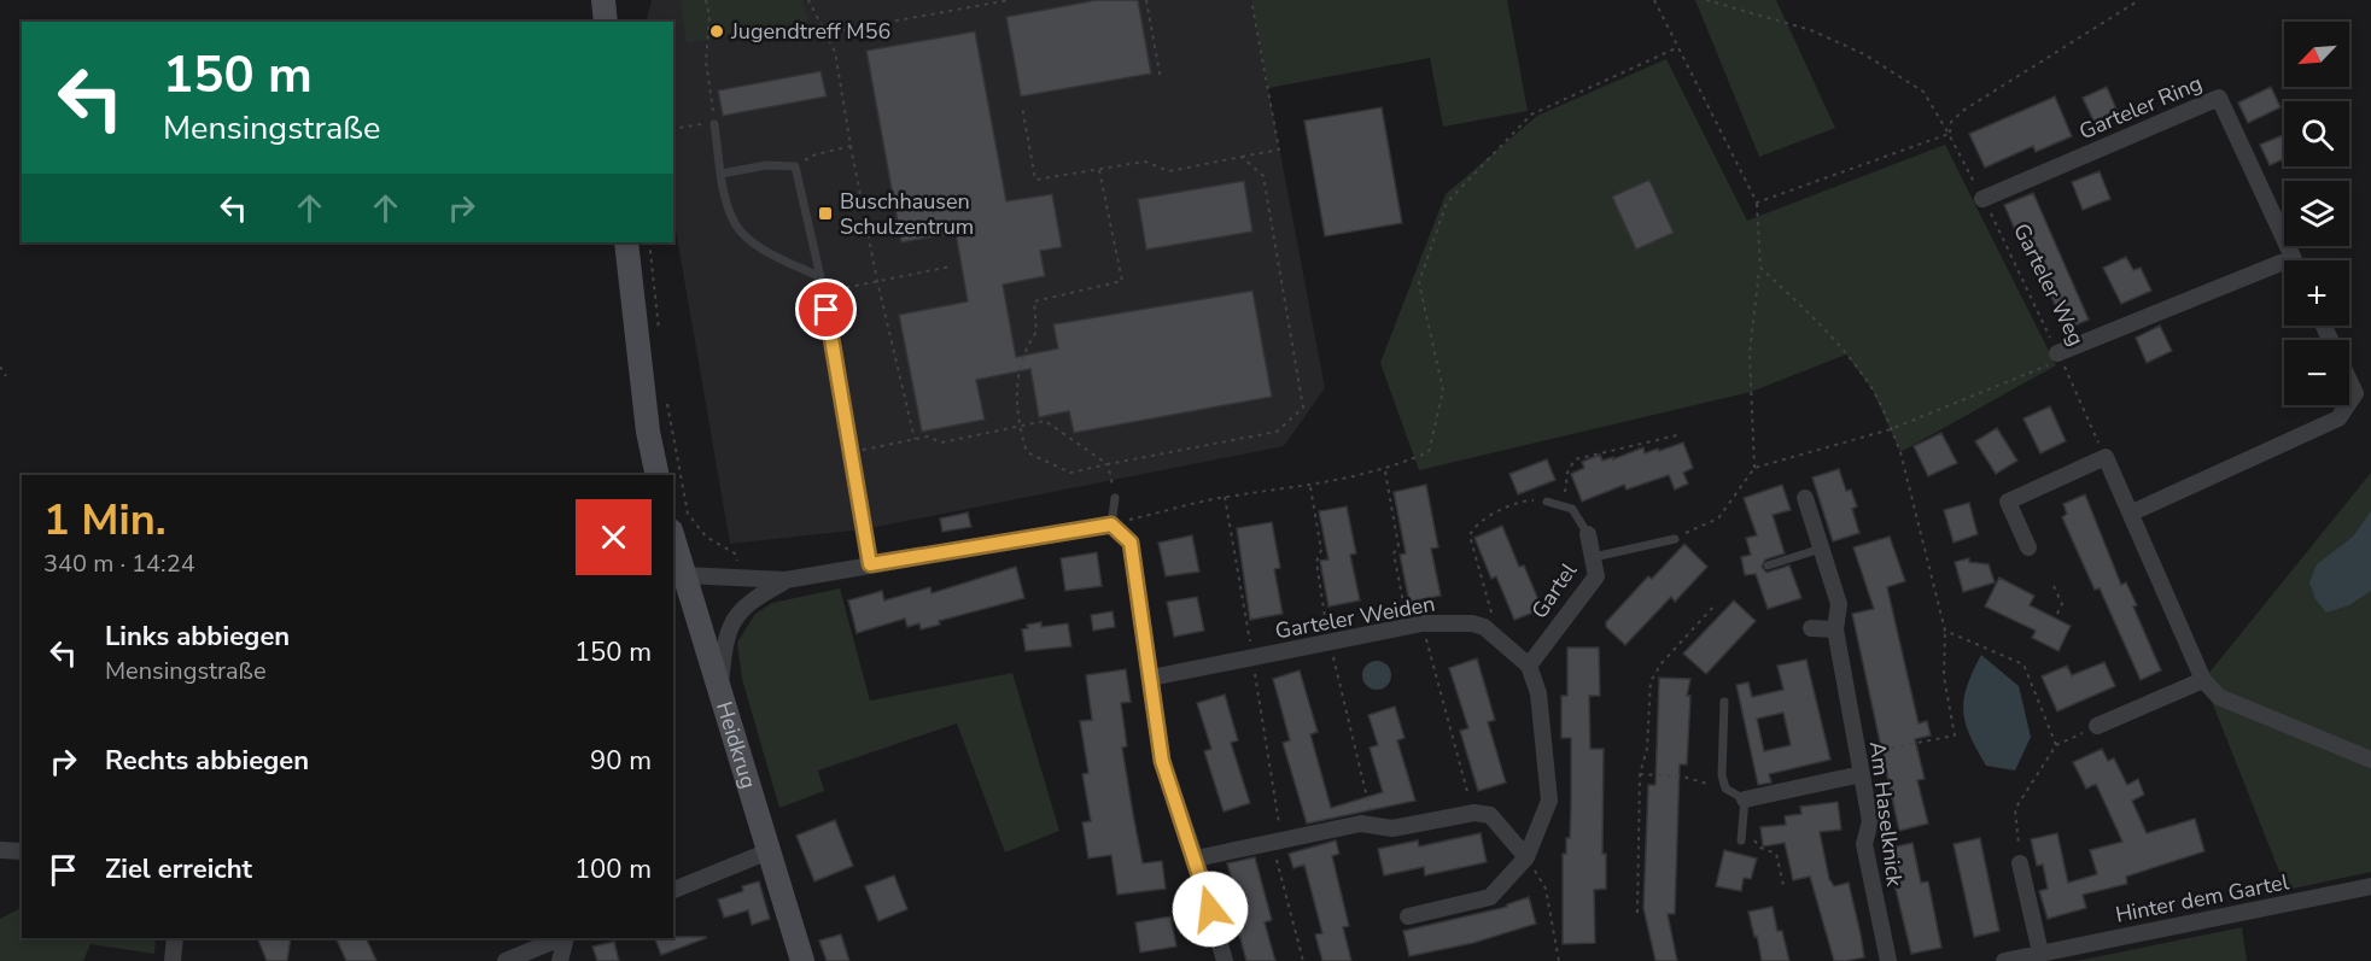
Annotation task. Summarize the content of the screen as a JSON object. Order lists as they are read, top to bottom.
{
  "streets": {
    "main road": ["Heidkrug"],
    "street": [
      "Garteler Ring",
      "Gartel",
      "Garteler Weiden",
      "Am Haselknick",
      "Hinter dem Gartel"
    ],
    "path": ["Garteler Weg"]
  },
  "crossings": [
    ["Garteler Ring", "Garteler Weg"]
  ],
  "places": {
    "other": ["Jugendtreff M56"],
    "transit": ["Buschhausen Schulzentrum"]
  },
  "north": "bottom left",
  "page": {
    "map_buttons": ["+", "−"],
    "turn": ["150 m", "Mensingstraße"],
    "heading": ["1 Min.", "340 m · 14:24"],
    "list": [
      {
        "name": "Links abbiegen",
        "note": "Mensingstraße",
        "value": "150 m"
      },
      {
        "name": "Rechts abbiegen",
        "value": "90 m"
      },
      {
        "name": "Ziel erreicht",
        "value": "100 m"
      }
    ]
  }
}
